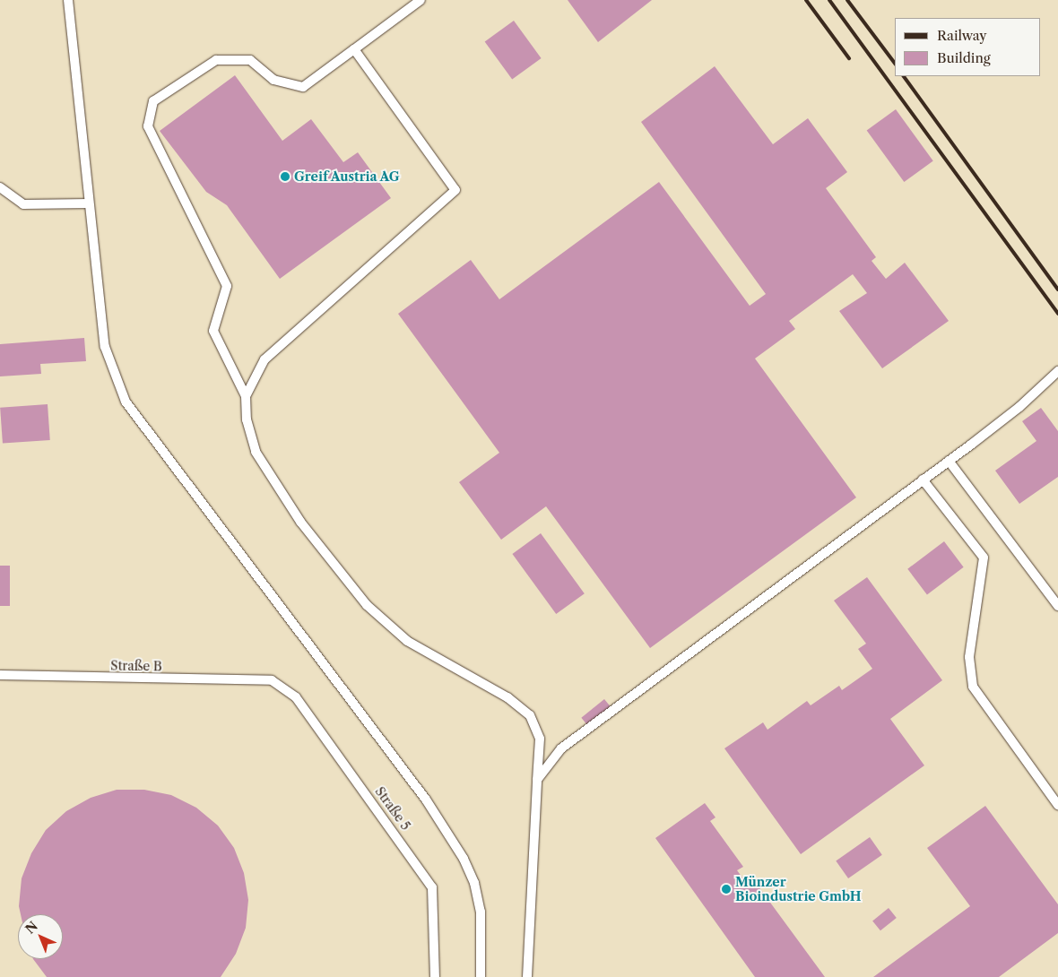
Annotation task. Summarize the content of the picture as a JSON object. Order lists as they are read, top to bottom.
{
  "streets": {
    "lane": ["Straße B", "Straße 5"]
  },
  "crossings": [
    ["Straße B", "Straße 5"]
  ],
  "places": ["Greif Austria AG", "Münzer Bioindustrie GmbH"],
  "legend": ["Railway", "Building"],
  "north": "top left"
}
